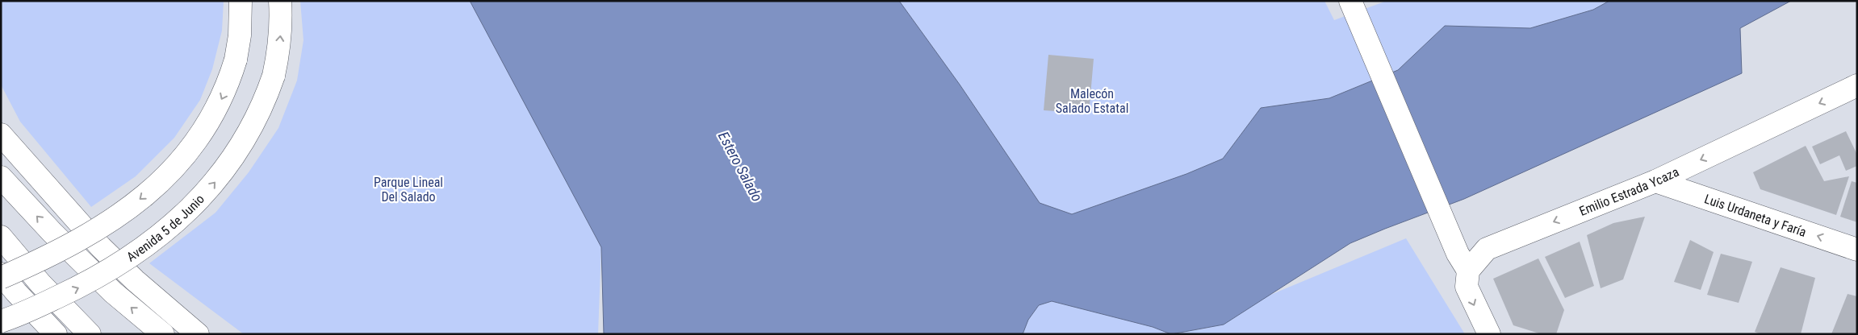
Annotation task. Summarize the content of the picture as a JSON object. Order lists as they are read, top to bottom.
{
  "streets": {
    "main road": ["Emilio Estrada Ycaza", "Luis Urdaneta y Faría", "Avenida 5 de Junio"]
  },
  "crossings": [
    ["Emilio Estrada Ycaza", "Luis Urdaneta y Faría"]
  ],
  "one_way": ["Emilio Estrada Ycaza", "Luis Urdaneta y Faría"],
  "water": ["Estero Salado"],
  "parks": ["Malecón Salado Estatal", "Parque Lineal Del Salado"]
}
